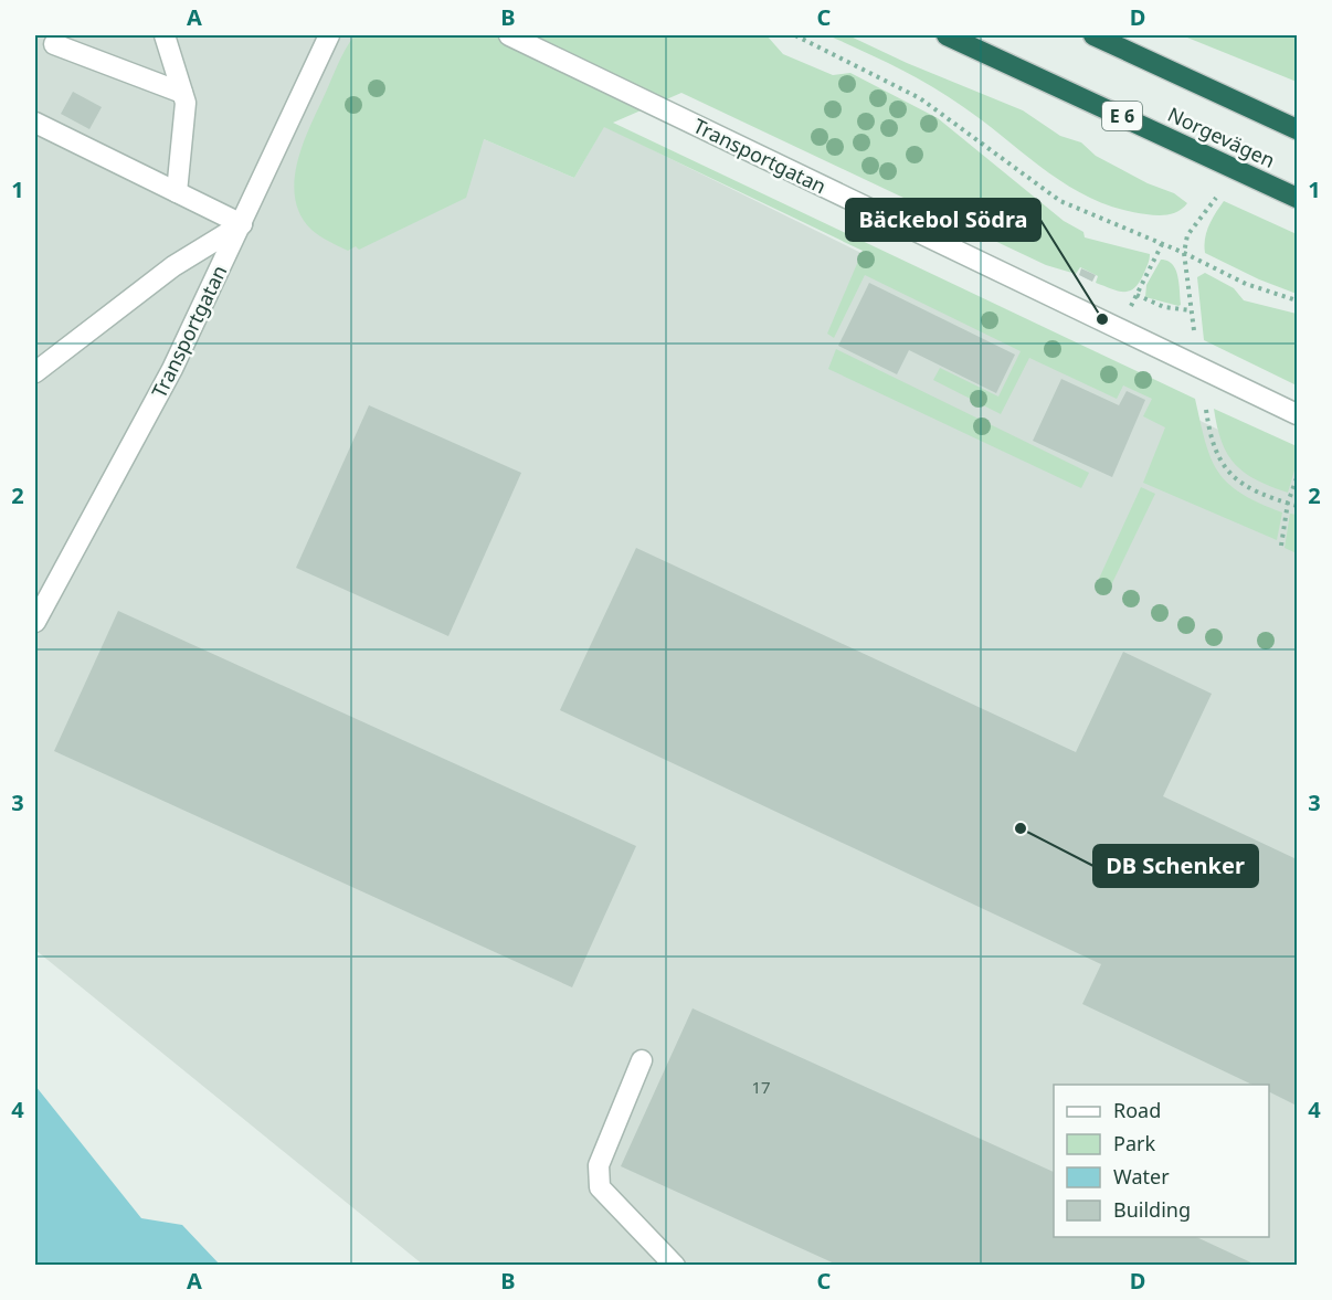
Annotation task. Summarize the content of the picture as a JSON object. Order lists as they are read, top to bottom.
{
  "streets": {
    "highway": ["E 6", "Norgevägen"],
    "street": ["Transportgatan"]
  },
  "places": ["Bäckebol Södra", "DB Schenker"],
  "house_numbers": ["17"],
  "legend": [
    "Road",
    "Park",
    "Water",
    "Building"
  ],
  "grid": {
    "columns": [
      "A",
      "B",
      "C",
      "D"
    ],
    "rows": [
      "1",
      "2",
      "3",
      "4"
    ]
  }
}
